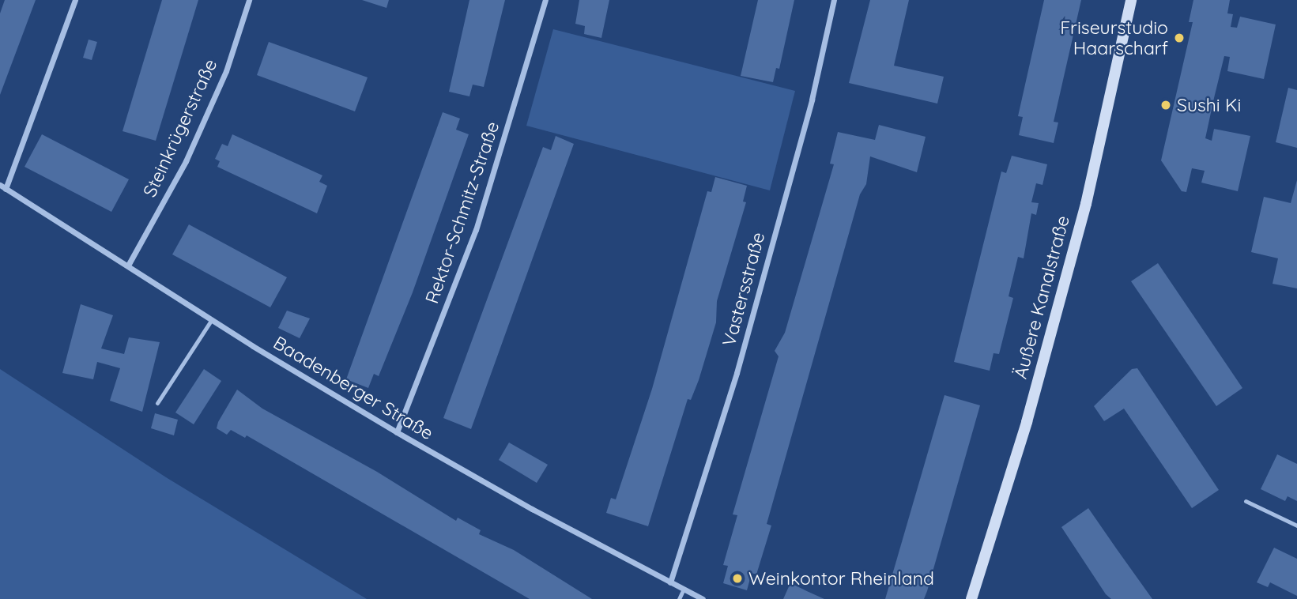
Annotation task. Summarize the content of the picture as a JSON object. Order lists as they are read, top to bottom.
{
  "streets": {
    "main road": ["Äußere Kanalstraße"],
    "street": [
      "Steinkrügerstraße",
      "Rektor-Schmitz-Straße",
      "Vastersstraße",
      "Baadenberger Straße"
    ]
  },
  "crossings": [
    ["Steinkrügerstraße", "Baadenberger Straße"],
    ["Rektor-Schmitz-Straße", "Baadenberger Straße"],
    ["Vastersstraße", "Baadenberger Straße"]
  ],
  "places": ["Friseurstudio Haarscharf", "Sushi Ki", "Weinkontor Rheinland"]
}
